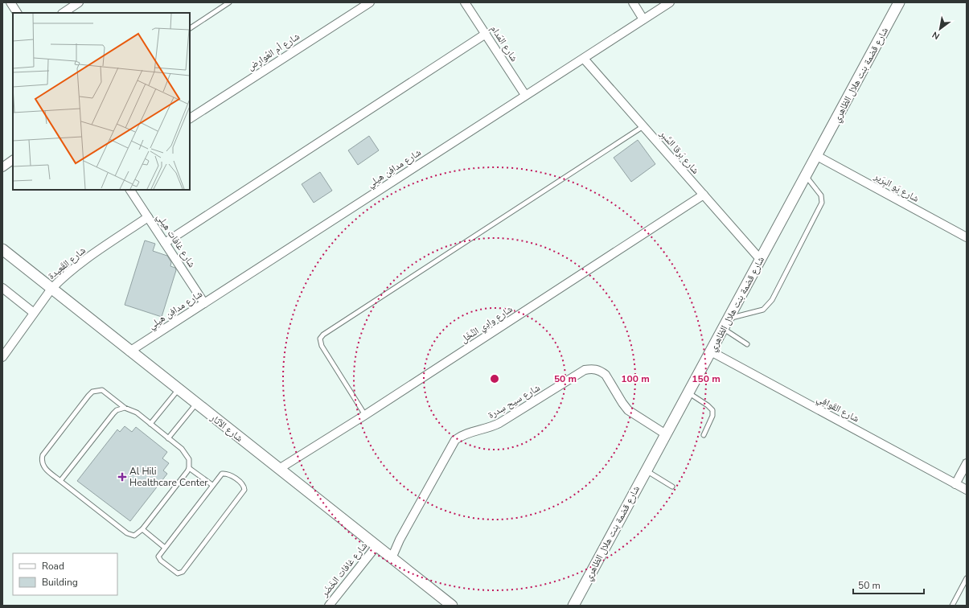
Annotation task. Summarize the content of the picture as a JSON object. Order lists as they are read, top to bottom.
{
  "streets": {
    "street": [
      "شارع المَدام",
      "شارع أم العُوارِض",
      "شارع قضمة بنت هلال الظاهري",
      "شارع بَرقا السَّبر",
      "شارع مدافِن هيلي",
      "شارع يَو البِرَير",
      "شارع غافات هيلي",
      "شارع القَعِيدة",
      "شارع وادِي النَّخَل",
      "شارع سيح سِدرة",
      "شارع القَوافِي",
      "شارع الآثار",
      "شارع غافات الخَضَر"
    ]
  },
  "crossings": [
    ["شارع المَدام", "شارع مدافِن هيلي"],
    ["شارع قضمة بنت هلال الظاهري", "شارع بَرقا السَّبر"],
    ["شارع قضمة بنت هلال الظاهري", "شارع يَو البِرَير"],
    ["شارع قضمة بنت هلال الظاهري", "شارع سيح سِدرة"],
    ["شارع قضمة بنت هلال الظاهري", "شارع القَوافِي"],
    ["شارع بَرقا السَّبر", "شارع مدافِن هيلي"],
    ["شارع بَرقا السَّبر", "شارع وادِي النَّخَل"],
    ["شارع مدافِن هيلي", "شارع غافات هيلي"],
    ["شارع مدافِن هيلي", "شارع الآثار"],
    ["شارع غافات هيلي", "شارع القَعِيدة"],
    ["شارع القَعِيدة", "شارع الآثار"],
    ["شارع وادِي النَّخَل", "شارع الآثار"],
    ["شارع سيح سِدرة", "شارع الآثار"],
    ["شارع الآثار", "شارع غافات الخَضَر"]
  ],
  "places": {
    "health": ["Al Hili Healthcare Center"]
  },
  "legend": ["Road", "Building"],
  "scale_bar": "50 m",
  "north": "bottom left",
  "rings": ["50 m", "100 m", "150 m"]
}
